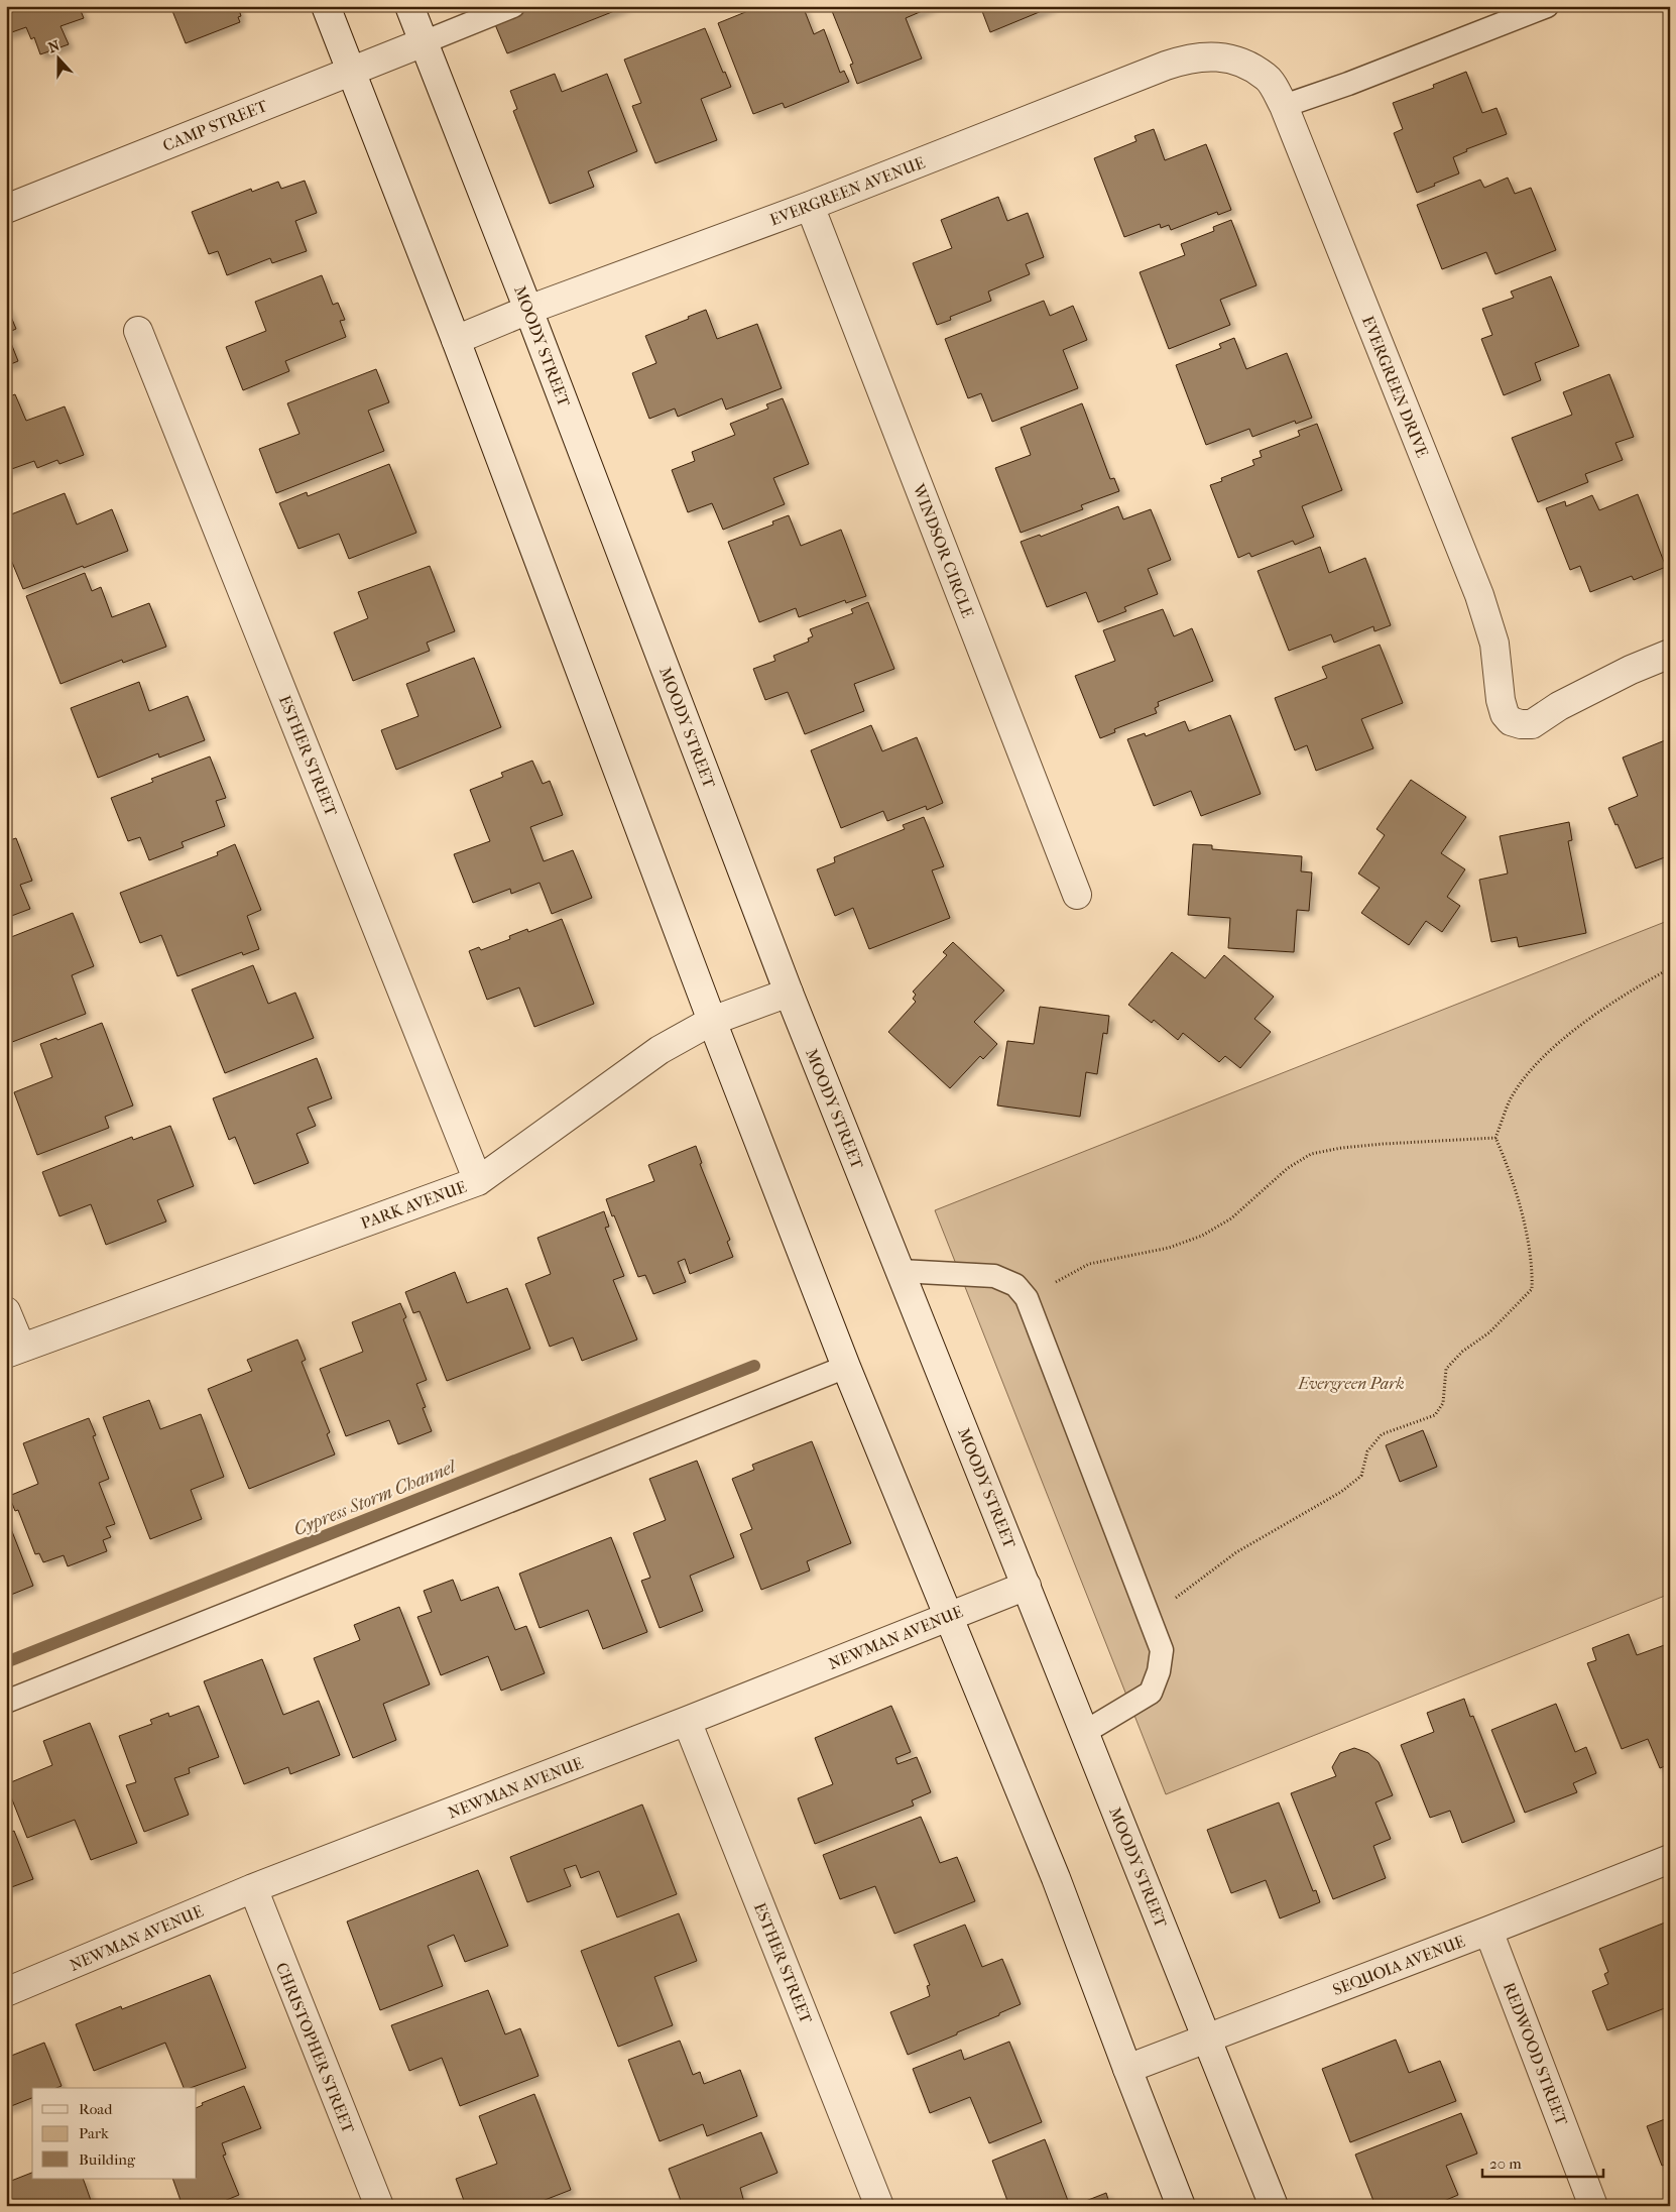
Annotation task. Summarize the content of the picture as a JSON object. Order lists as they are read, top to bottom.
{
  "streets": {
    "street": [
      "CAMP STREET",
      "EVERGREEN AVENUE",
      "MOODY STREET",
      "EVERGREEN DRIVE",
      "WINDSOR CIRCLE",
      "ESTHER STREET",
      "PARK AVENUE",
      "NEWMAN AVENUE",
      "SEQUOIA AVENUE",
      "CHRISTOPHER STREET",
      "REDWOOD STREET"
    ]
  },
  "crossings": [
    ["CAMP STREET", "MOODY STREET"],
    ["EVERGREEN AVENUE", "MOODY STREET"],
    ["EVERGREEN AVENUE", "EVERGREEN DRIVE"],
    ["EVERGREEN AVENUE", "WINDSOR CIRCLE"],
    ["MOODY STREET", "PARK AVENUE"],
    ["MOODY STREET", "NEWMAN AVENUE"],
    ["MOODY STREET", "SEQUOIA AVENUE"],
    ["ESTHER STREET", "PARK AVENUE"],
    ["ESTHER STREET", "NEWMAN AVENUE"],
    ["NEWMAN AVENUE", "CHRISTOPHER STREET"],
    ["SEQUOIA AVENUE", "REDWOOD STREET"]
  ],
  "water": ["Cypress Storm Channel"],
  "parks": ["Evergreen Park"],
  "legend": ["Road", "Park", "Building"],
  "scale_bar": "20 m",
  "north": "top"
}
